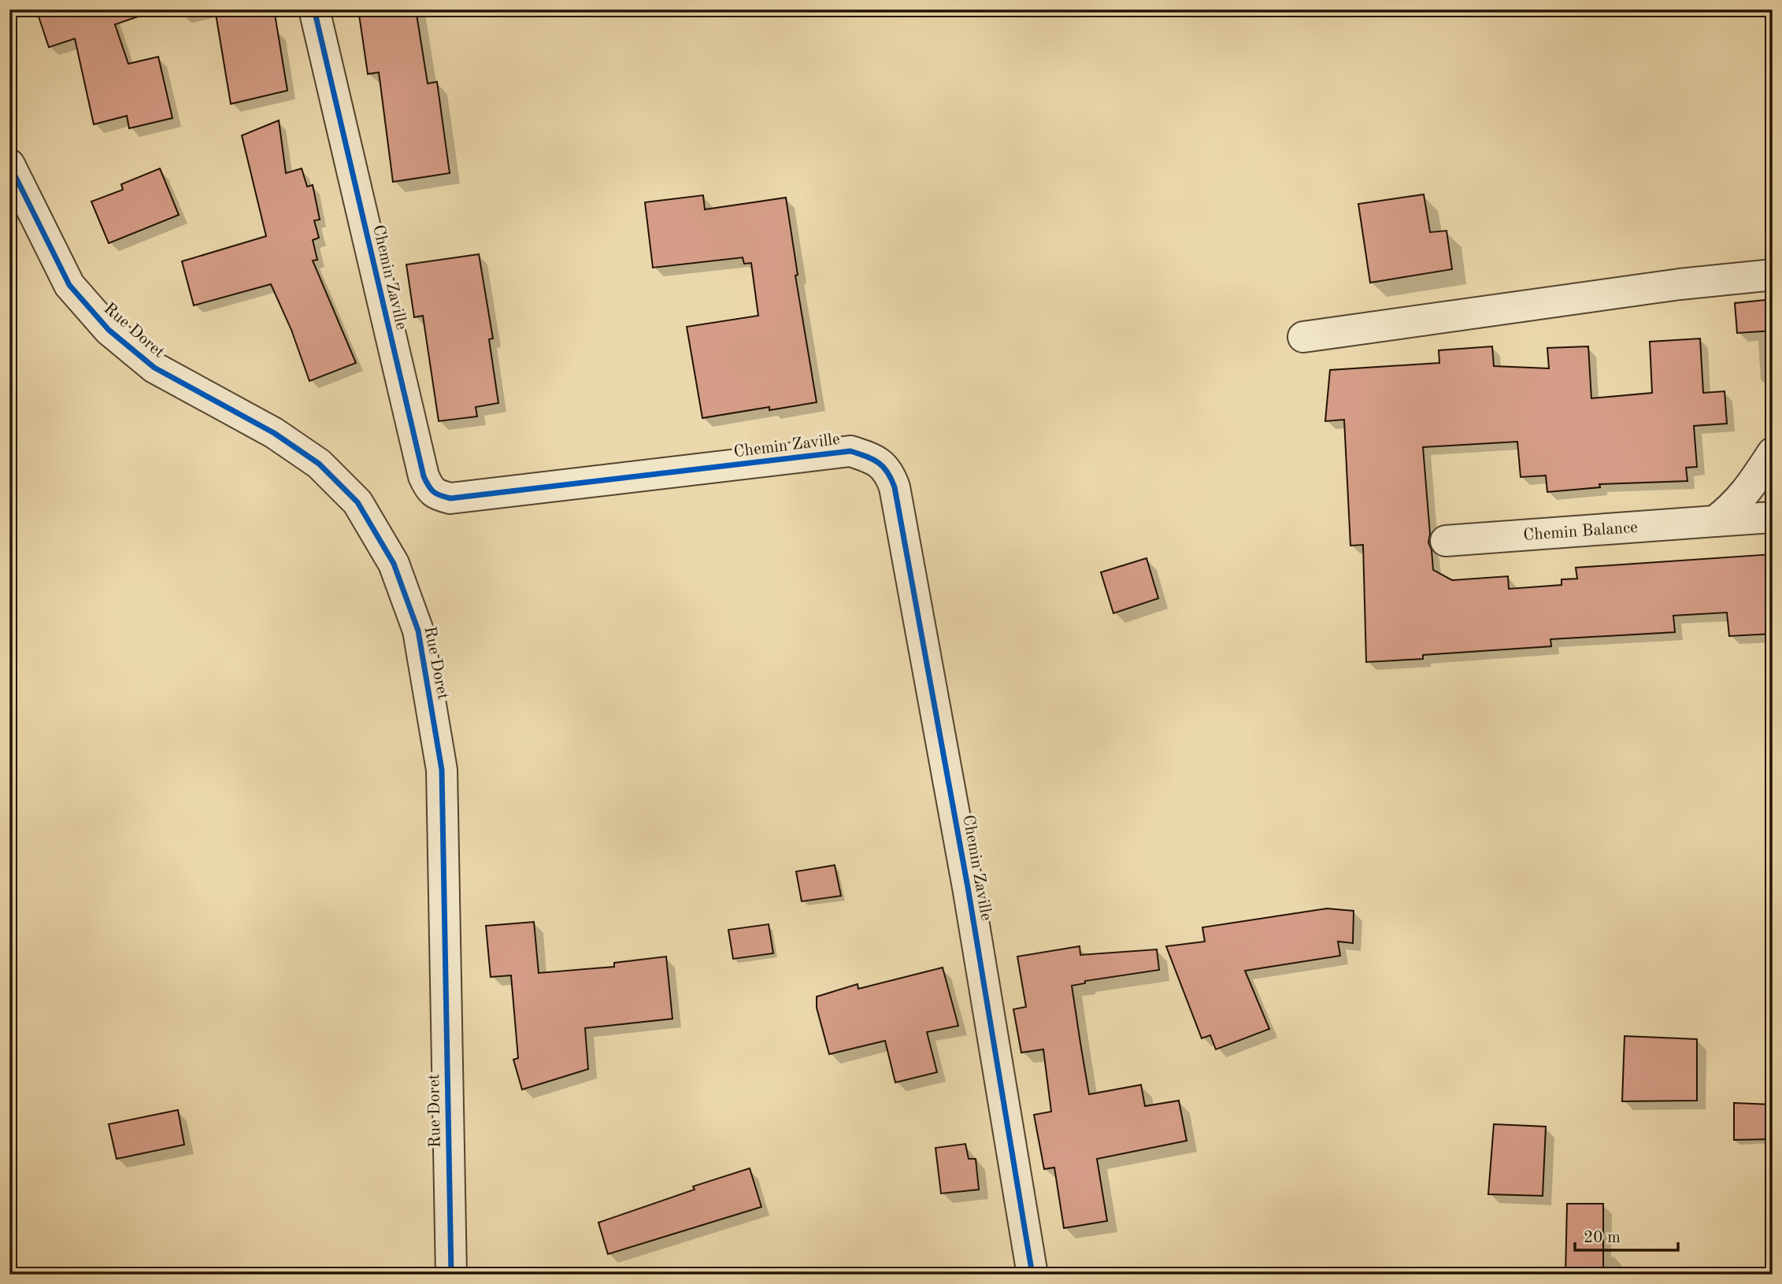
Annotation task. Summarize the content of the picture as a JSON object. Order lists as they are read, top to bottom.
{
  "streets": {
    "street": ["Chemin Zaville", "Rue Doret", "Chemin Balance"]
  },
  "scale_bar": "20 m"
}
